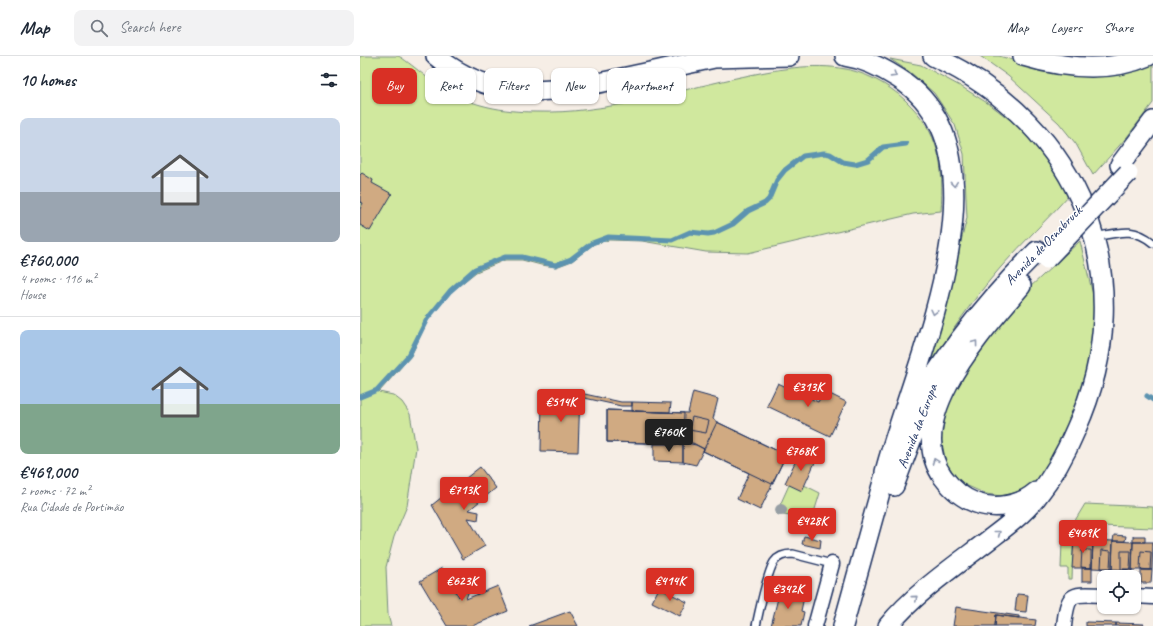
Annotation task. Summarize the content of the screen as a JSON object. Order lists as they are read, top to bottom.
{
  "streets": {
    "main road": ["Avenida de Osnabruck", "Avenida da Europa"]
  },
  "crossings": [
    ["Avenida de Osnabruck", "Avenida da Europa"]
  ],
  "page": {
    "header": "Map",
    "search": "Search here",
    "nav": ["Map", "Layers", "Share"],
    "heading": "10 homes",
    "chip": [
      "Buy",
      "Rent",
      "Filters",
      "New",
      "Apartment"
    ],
    "list": [
      {
        "name": "€760,000",
        "note": "4 rooms · 116 m² · House"
      },
      {
        "name": "€469,000",
        "note": "2 rooms · 72 m² · Rua Cidade de Portimão"
      }
    ],
    "price": [
      "€313K",
      "€514K",
      "€760K",
      "€768K",
      "€713K",
      "€428K",
      "€469K",
      "€623K",
      "€414K",
      "€342K"
    ]
  }
}
